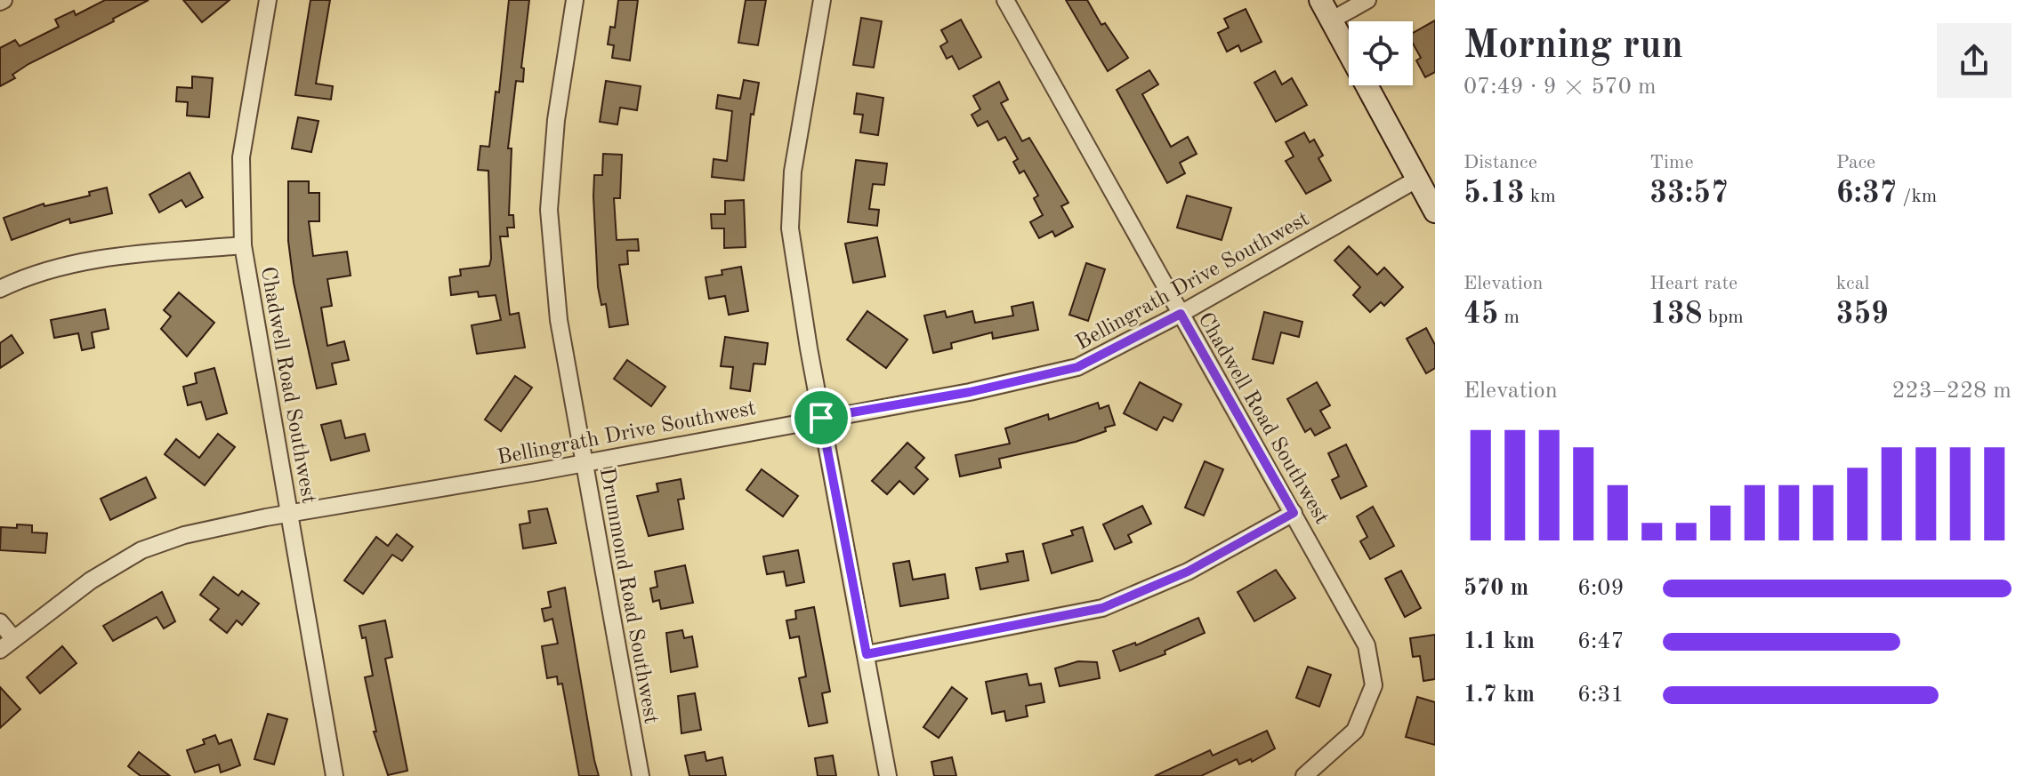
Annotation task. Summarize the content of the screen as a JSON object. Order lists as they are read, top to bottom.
{
  "streets": {
    "street": ["Bellingrath Drive Southwest", "Chadwell Road Southwest", "Drummond Road Southwest"]
  },
  "crossings": [
    ["Bellingrath Drive Southwest", "Chadwell Road Southwest"],
    ["Bellingrath Drive Southwest", "Drummond Road Southwest"]
  ],
  "page": {
    "heading": ["Morning run", "07:49 · 9 × 570 m"],
    "stats": [
      ["Distance", "5.13 km"],
      ["Time", "33:57"],
      ["Pace", "6:37 /km"],
      ["Elevation", "45 m"],
      ["Heart rate", "138 bpm"],
      ["kcal", "359"]
    ],
    "chart": ["Elevation", "223–228 m"],
    "list": [
      {
        "name": "570 m",
        "note": "6:09"
      },
      {
        "name": "1.1 km",
        "note": "6:47"
      },
      {
        "name": "1.7 km",
        "note": "6:31"
      }
    ]
  }
}
